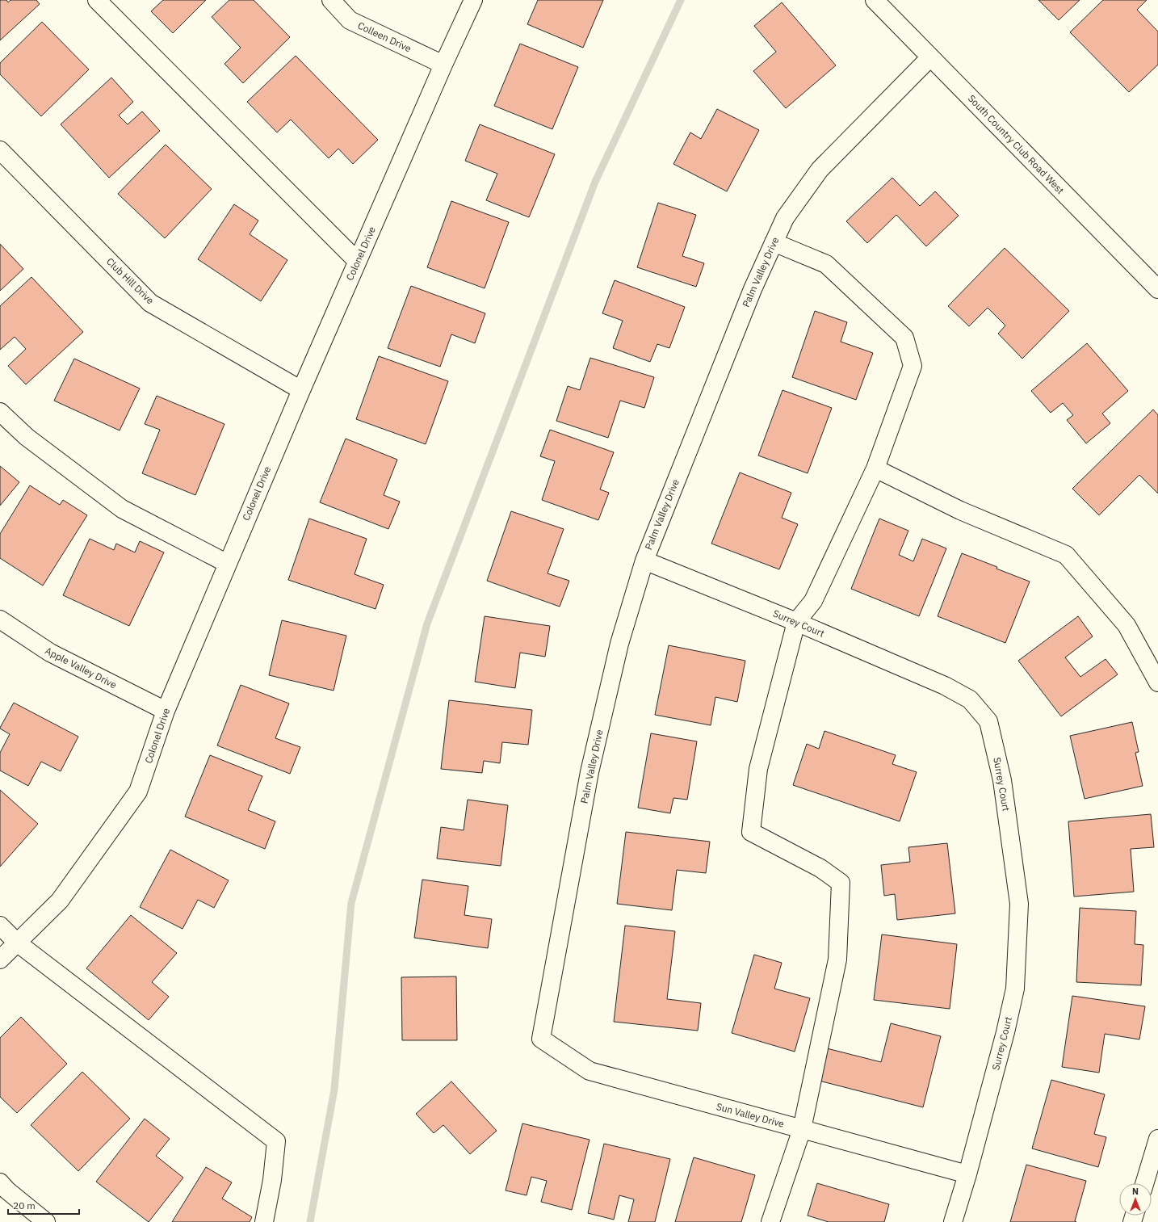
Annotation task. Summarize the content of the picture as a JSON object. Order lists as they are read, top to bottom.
{
  "streets": {
    "street": [
      "Colleen Drive",
      "South Country Club Road West",
      "Colonel Drive",
      "Palm Valley Drive",
      "Club Hill Drive",
      "Surrey Court",
      "Apple Valley Drive",
      "Sun Valley Drive"
    ]
  },
  "crossings": [
    ["Colleen Drive", "Colonel Drive"],
    ["South Country Club Road West", "Palm Valley Drive"],
    ["Colonel Drive", "Club Hill Drive"],
    ["Colonel Drive", "Apple Valley Drive"],
    ["Palm Valley Drive", "Surrey Court"],
    ["Palm Valley Drive", "Sun Valley Drive"],
    ["Surrey Court", "Sun Valley Drive"]
  ],
  "scale_bar": "20 m",
  "north": "top"
}
